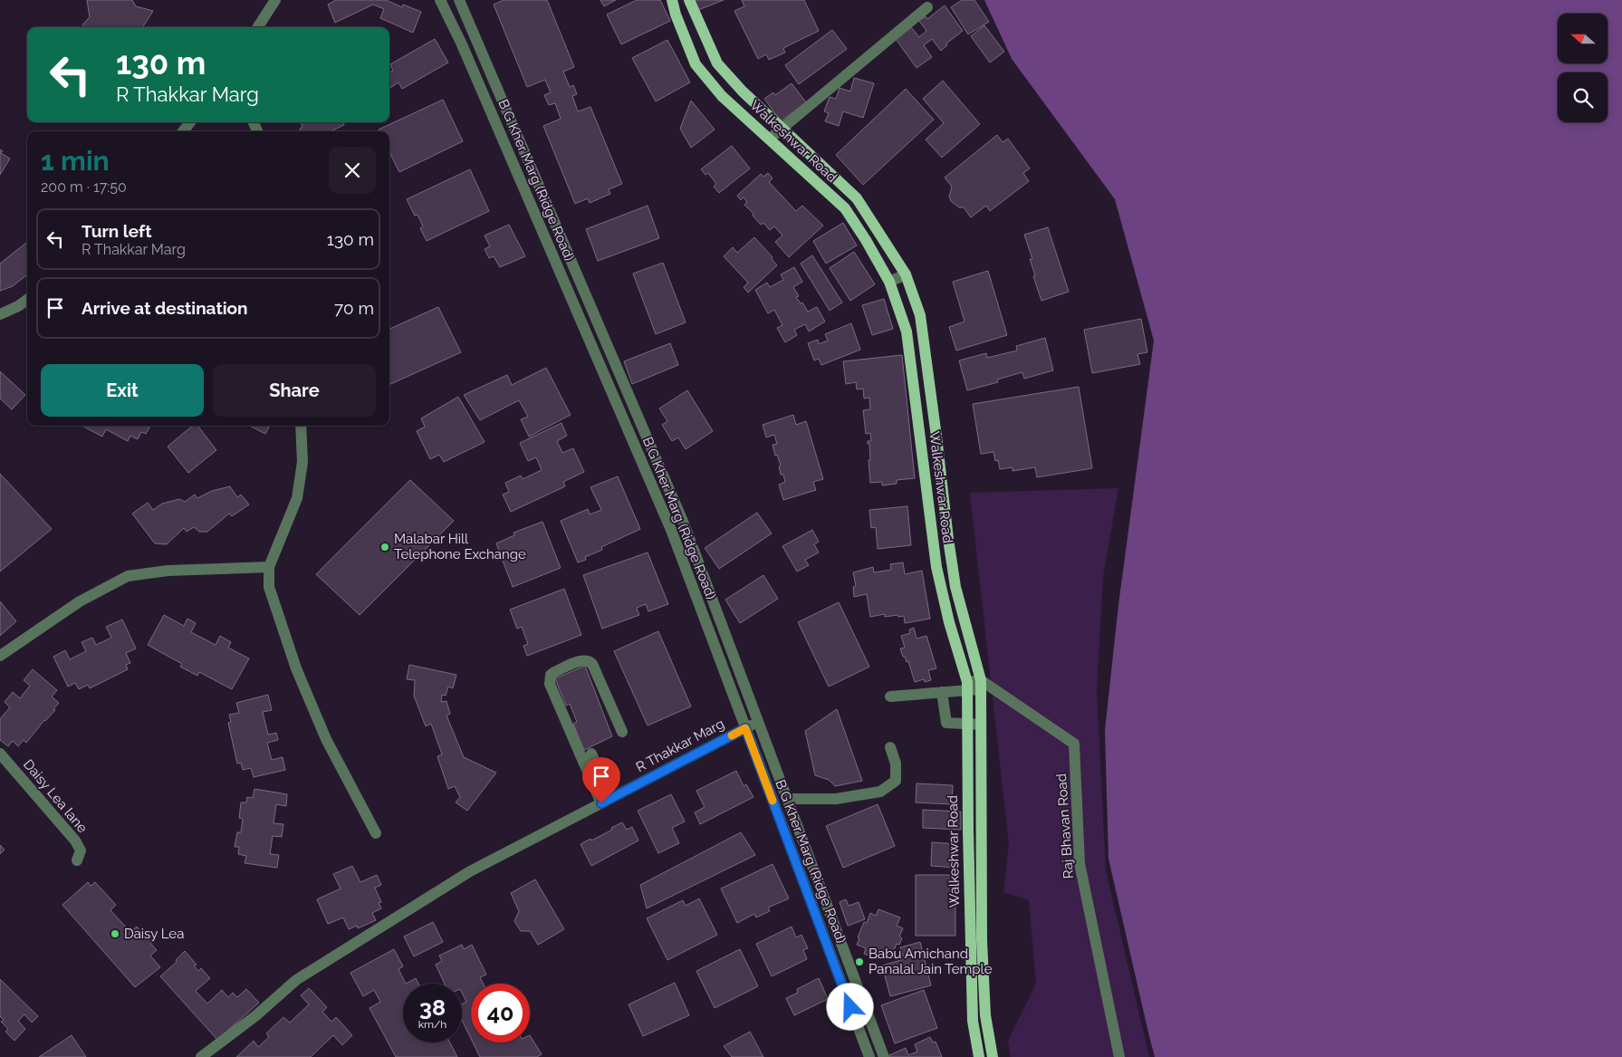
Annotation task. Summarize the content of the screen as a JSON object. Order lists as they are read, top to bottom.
{
  "streets": {
    "main road": ["Walkeshwar Road"],
    "street": [
      "B G Kher Marg (Ridge Road)",
      "R Thakkar Marg",
      "Daisy Lea lane",
      "Raj Bhavan Road"
    ]
  },
  "crossings": [
    ["Walkeshwar Road", "Raj Bhavan Road"],
    ["B G Kher Marg (Ridge Road)", "R Thakkar Marg"]
  ],
  "places": ["Malabar Hill Telephone Exchange", "Daisy Lea", "Babu Amichand Panalal Jain Temple"],
  "north": "left",
  "page": {
    "turn": ["130 m", "R Thakkar Marg"],
    "heading": ["1 min", "200 m · 17:50"],
    "list": [
      {
        "name": "Turn left",
        "note": "R Thakkar Marg",
        "value": "130 m"
      },
      {
        "name": "Arrive at destination",
        "value": "70 m"
      }
    ],
    "buttons": ["Exit", "Share"],
    "speed": "38 km/h",
    "limit": "40"
  }
}
